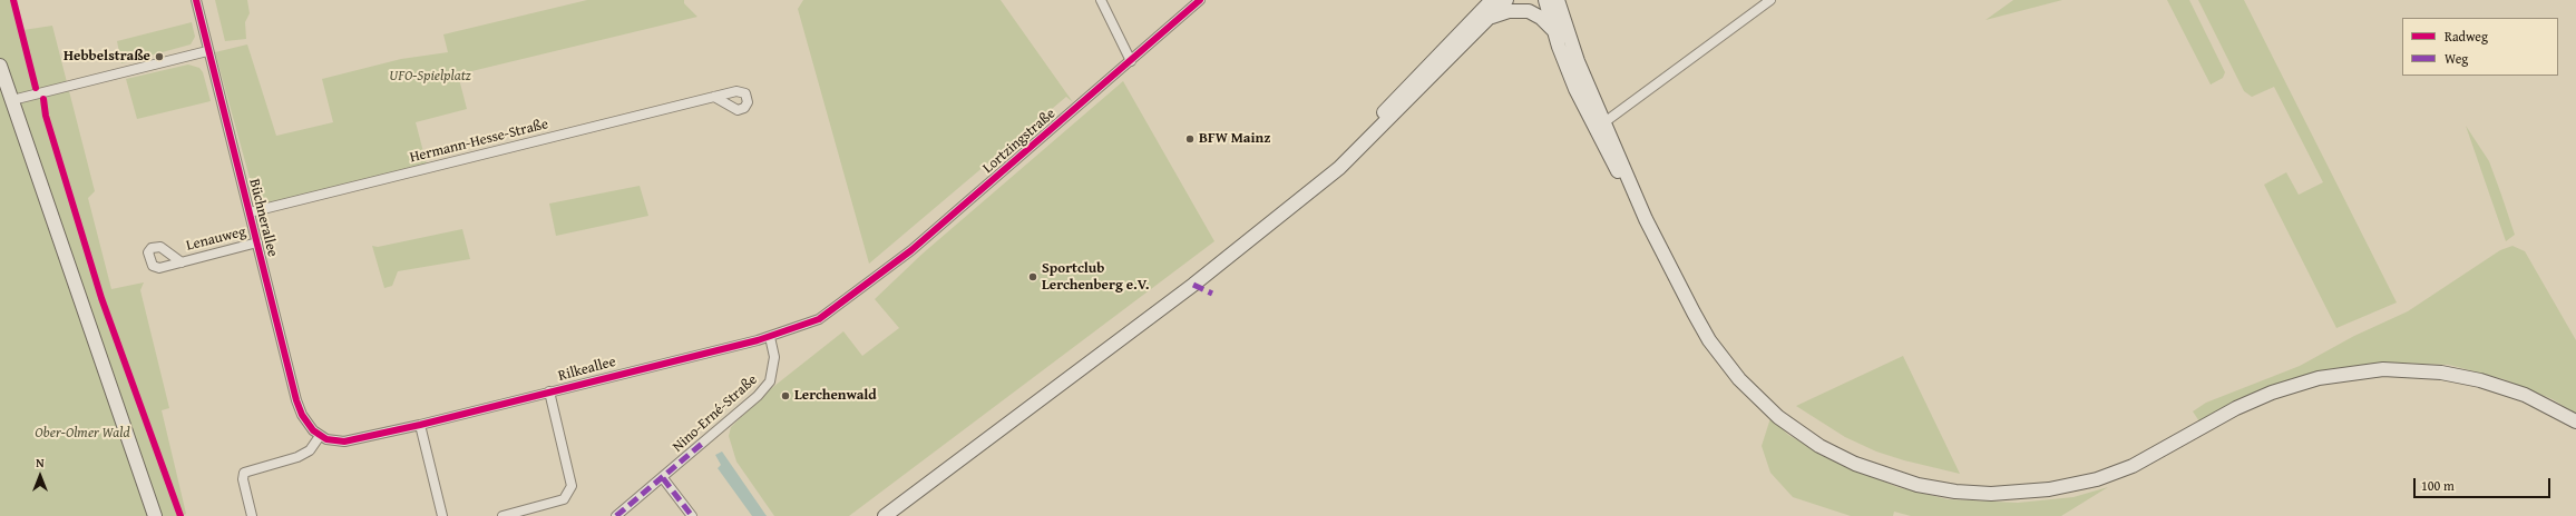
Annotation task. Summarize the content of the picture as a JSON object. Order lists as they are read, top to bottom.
{
  "streets": {
    "street": [
      "Hermann-Hesse-Straße",
      "Lortzingstraße",
      "Büchnerallee",
      "Lenauweg",
      "Rilkeallee",
      "Nino-Erné-Straße"
    ]
  },
  "crossings": [
    ["Hermann-Hesse-Straße", "Büchnerallee"],
    ["Lortzingstraße", "Rilkeallee"],
    ["Büchnerallee", "Lenauweg"],
    ["Büchnerallee", "Rilkeallee"],
    ["Rilkeallee", "Nino-Erné-Straße"]
  ],
  "parks": ["UFO-Spielplatz", "Ober-Olmer Wald"],
  "places": [
    "Hebbelstraße",
    "BFW Mainz",
    "Sportclub Lerchenberg e.V.",
    "Lerchenwald"
  ],
  "legend": ["Radweg", "Weg"],
  "scale_bar": "100 m",
  "north": "top"
}
